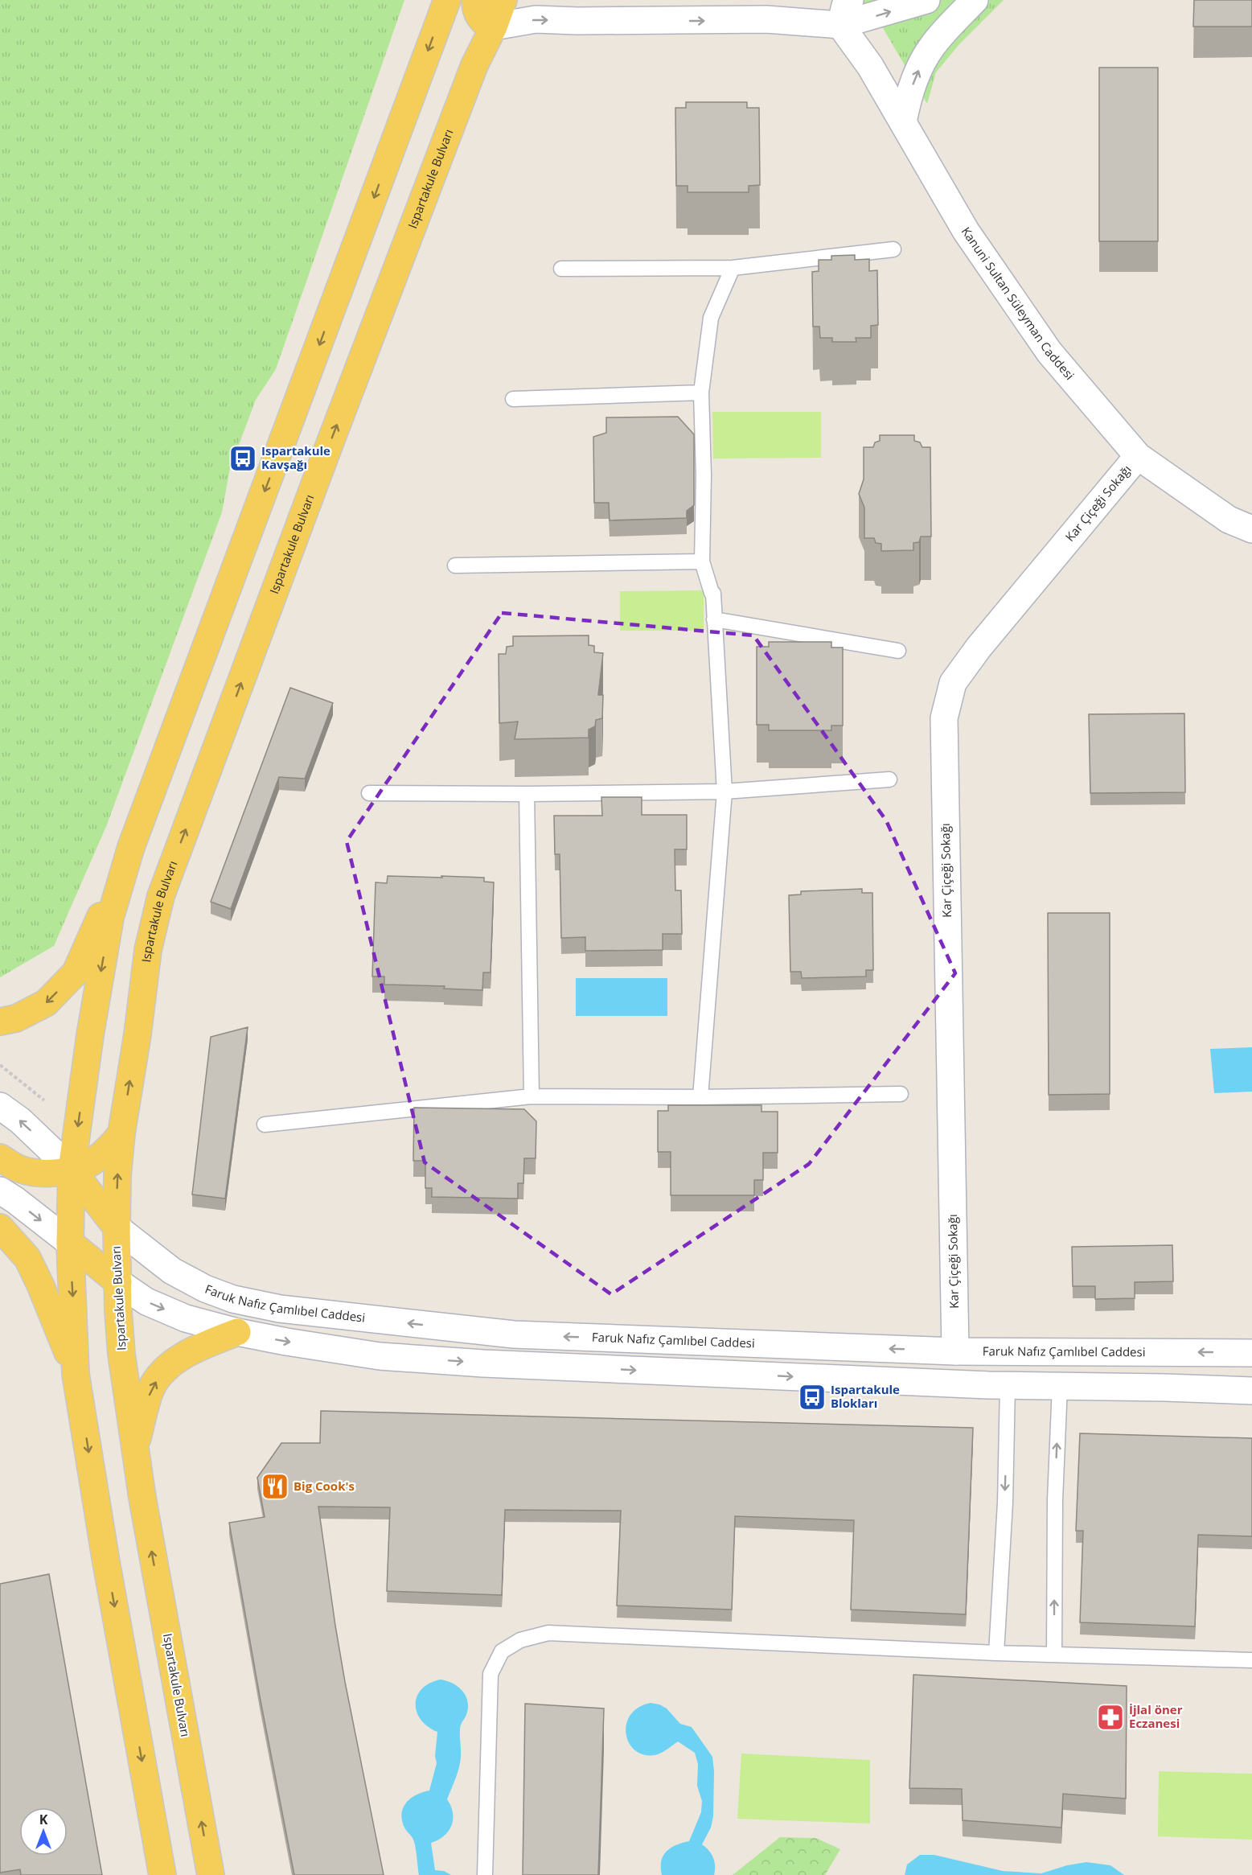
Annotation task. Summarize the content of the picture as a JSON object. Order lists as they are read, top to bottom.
{
  "streets": {
    "main road": ["Ispartakule Bulvarı"],
    "street": ["Kanuni Sultan Süleyman Caddesi", "Kar Çiçeği Sokağı", "Faruk Nafız Çamlıbel Caddesi"]
  },
  "crossings": [
    ["Ispartakule Bulvarı", "Faruk Nafız Çamlıbel Caddesi"],
    ["Kanuni Sultan Süleyman Caddesi", "Kar Çiçeği Sokağı"],
    ["Kar Çiçeği Sokağı", "Faruk Nafız Çamlıbel Caddesi"]
  ],
  "places": {
    "bus stop": ["Ispartakule Kavşağı", "Ispartakule Blokları"],
    "restaurant": ["Big Cook's"],
    "pharmacy": ["İjlal öner Eczanesi"]
  },
  "north": "top"
}
